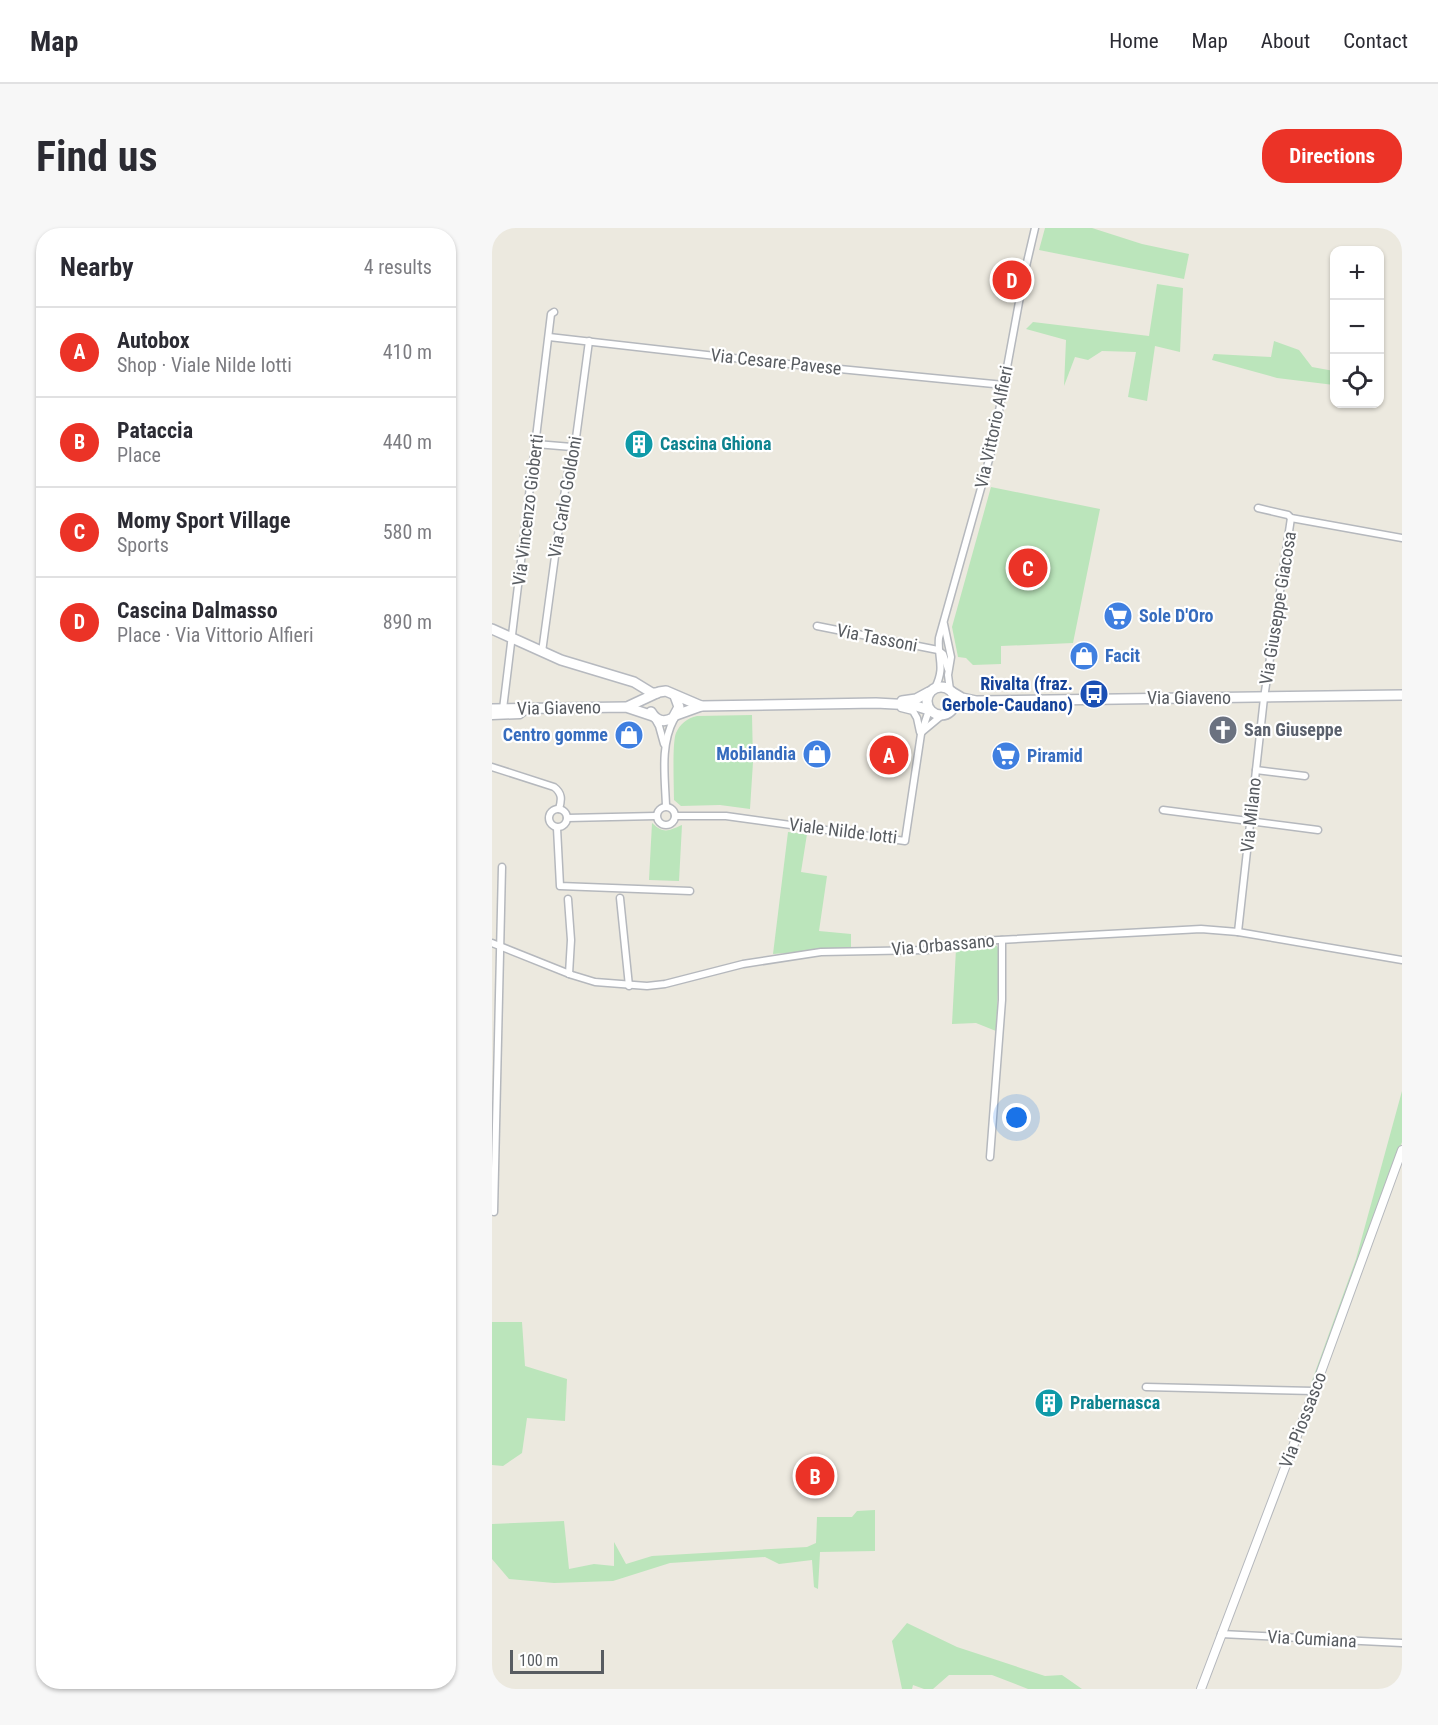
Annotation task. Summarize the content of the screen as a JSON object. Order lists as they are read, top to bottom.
{
  "streets": {
    "main road": ["Via Giaveno"],
    "street": [
      "Via Cesare Pavese",
      "Via Vittorio Alfieri",
      "Via Carlo Goldoni",
      "Via Vincenzo Gioberti",
      "Via Giuseppe Giacosa",
      "Via Tassoni",
      "Via Milano",
      "Viale Nilde Iotti",
      "Via Orbassano",
      "Via Piossasco",
      "Via Cumiana"
    ]
  },
  "crossings": [
    ["Via Cesare Pavese", "Via Vittorio Alfieri"],
    ["Via Cesare Pavese", "Via Carlo Goldoni"],
    ["Via Cesare Pavese", "Via Vincenzo Gioberti"],
    ["Via Vittorio Alfieri", "Via Tassoni"],
    ["Via Vittorio Alfieri", "Via Giaveno"],
    ["Via Vincenzo Gioberti", "Via Giaveno"],
    ["Via Giuseppe Giacosa", "Via Giaveno"],
    ["Via Giuseppe Giacosa", "Via Milano"],
    ["Via Giaveno", "Via Milano"],
    ["Via Giaveno", "Viale Nilde Iotti"],
    ["Via Milano", "Via Orbassano"],
    ["Via Piossasco", "Via Cumiana"]
  ],
  "places": {
    "building": ["Cascina Ghiona", "Prabernasca"],
    "supermarket": ["Sole D'Oro", "Piramid"],
    "shop": ["Facit", "Centro gomme", "Mobilandia"],
    "bus stop": ["Rivalta (fraz. Gerbole-Caudano)"],
    "church": ["San Giuseppe"]
  },
  "scale_bar": "100 m",
  "page": {
    "header": "Map",
    "nav": [
      "Home",
      "Map",
      "About",
      "Contact"
    ],
    "buttons": "Directions",
    "title": "Find us",
    "heading": ["Nearby", "4 results"],
    "map_buttons": ["+", "−"],
    "pins": [
      "D",
      "C",
      "A",
      "B"
    ],
    "list": [
      {
        "mark": "A",
        "name": "Autobox",
        "note": "Shop · Viale Nilde Iotti",
        "value": "410 m"
      },
      {
        "mark": "B",
        "name": "Pataccia",
        "note": "Place",
        "value": "440 m"
      },
      {
        "mark": "C",
        "name": "Momy Sport Village",
        "note": "Sports",
        "value": "580 m"
      },
      {
        "mark": "D",
        "name": "Cascina Dalmasso",
        "note": "Place · Via Vittorio Alfieri",
        "value": "890 m"
      }
    ],
    "scale": "100 m"
  }
}
